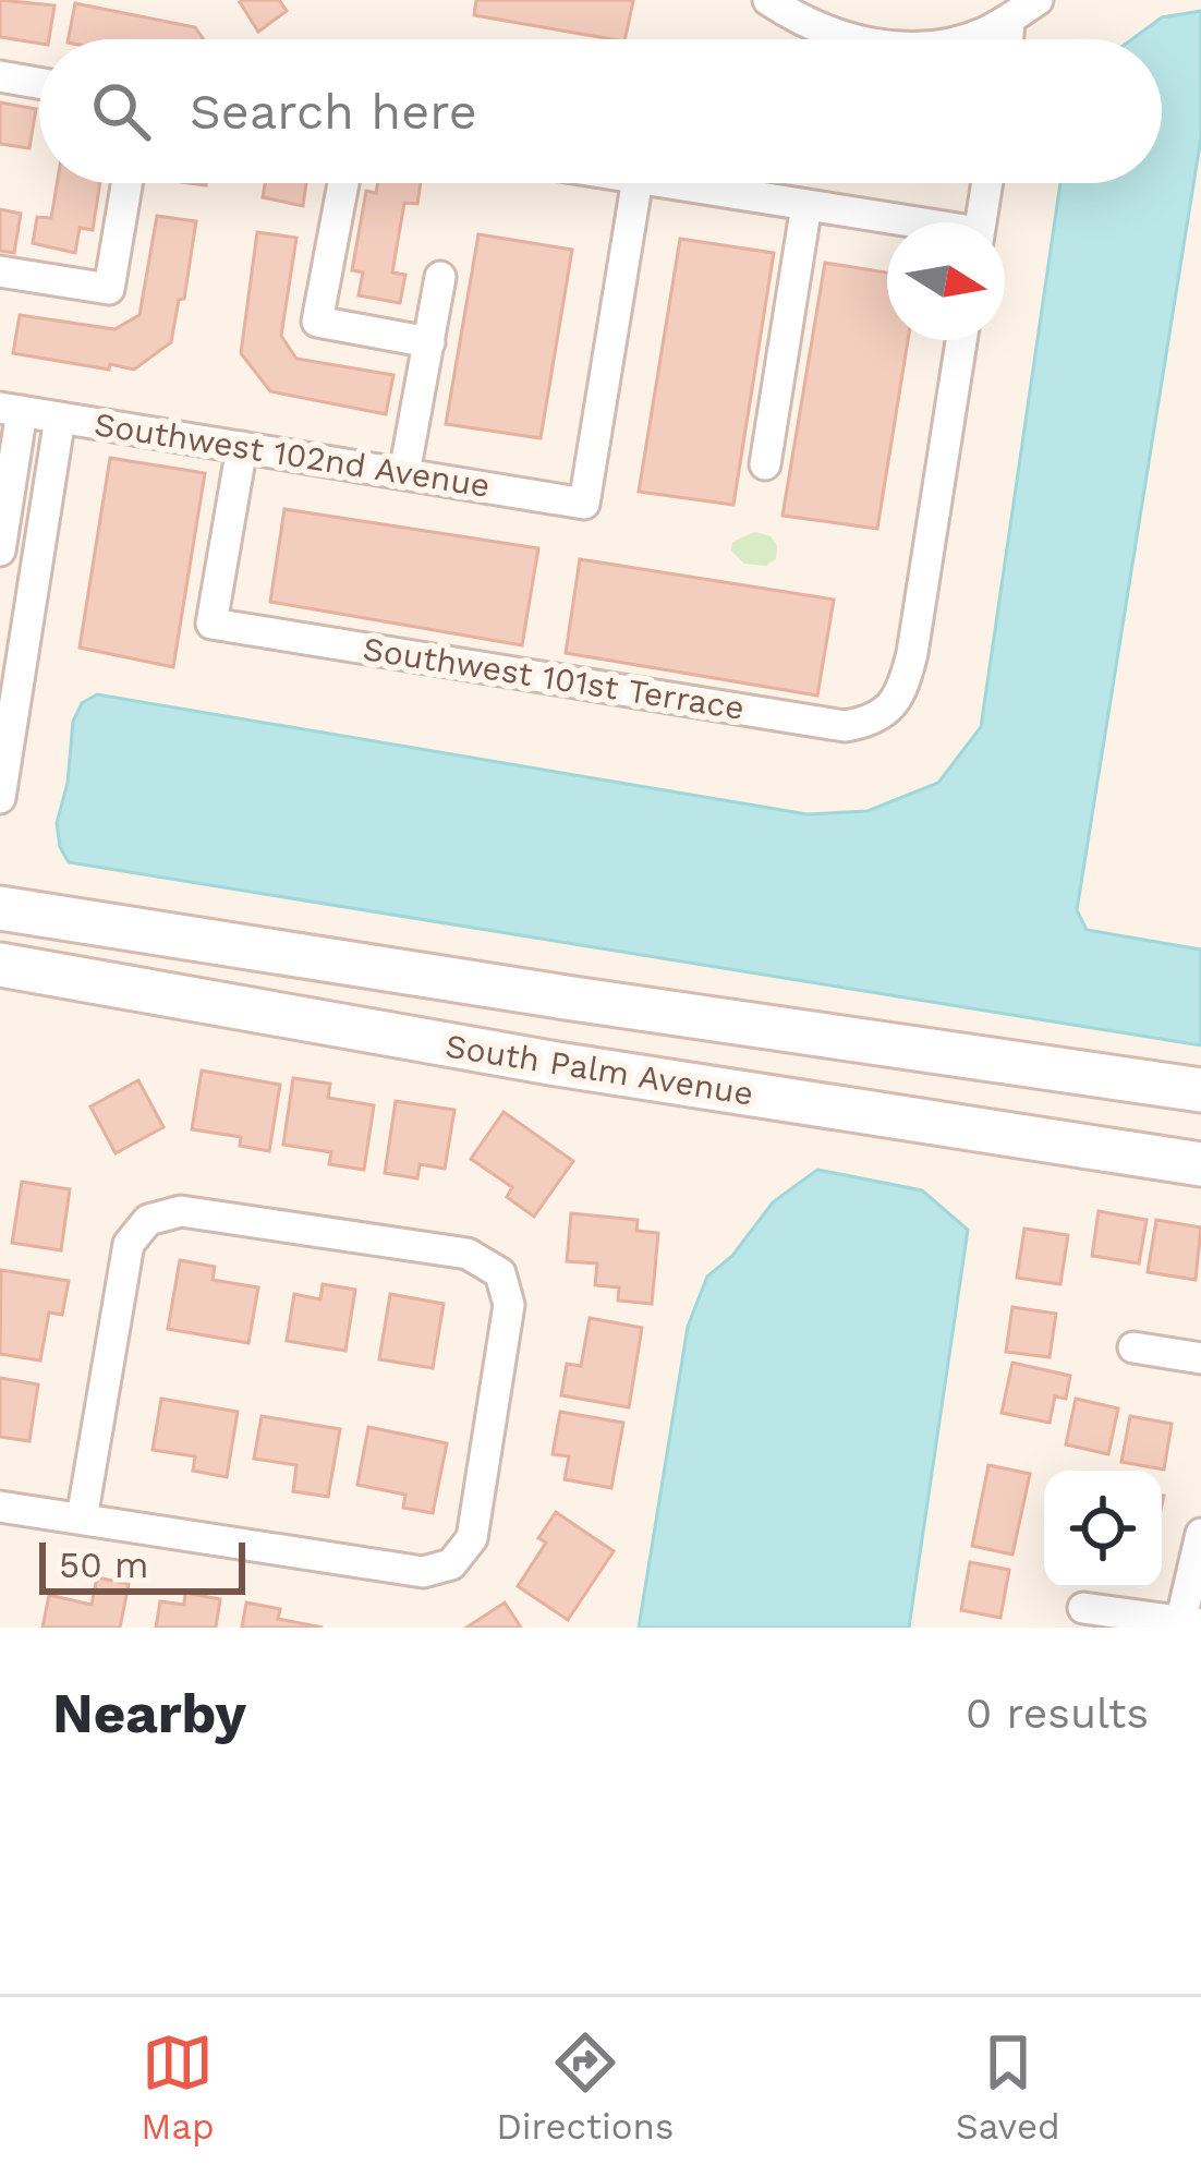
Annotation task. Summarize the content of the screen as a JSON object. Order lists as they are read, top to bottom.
{
  "streets": {
    "main road": ["South Palm Avenue"],
    "street": ["Southwest 102nd Avenue", "Southwest 101st Terrace"]
  },
  "crossings": [
    ["Southwest 102nd Avenue", "Southwest 101st Terrace"]
  ],
  "scale_bar": "50 m",
  "north": "right",
  "page": {
    "search": "Search here",
    "scale": "50 m",
    "heading": ["Nearby", "0 results"],
    "nav": ["Map", "Directions", "Saved"]
  }
}
